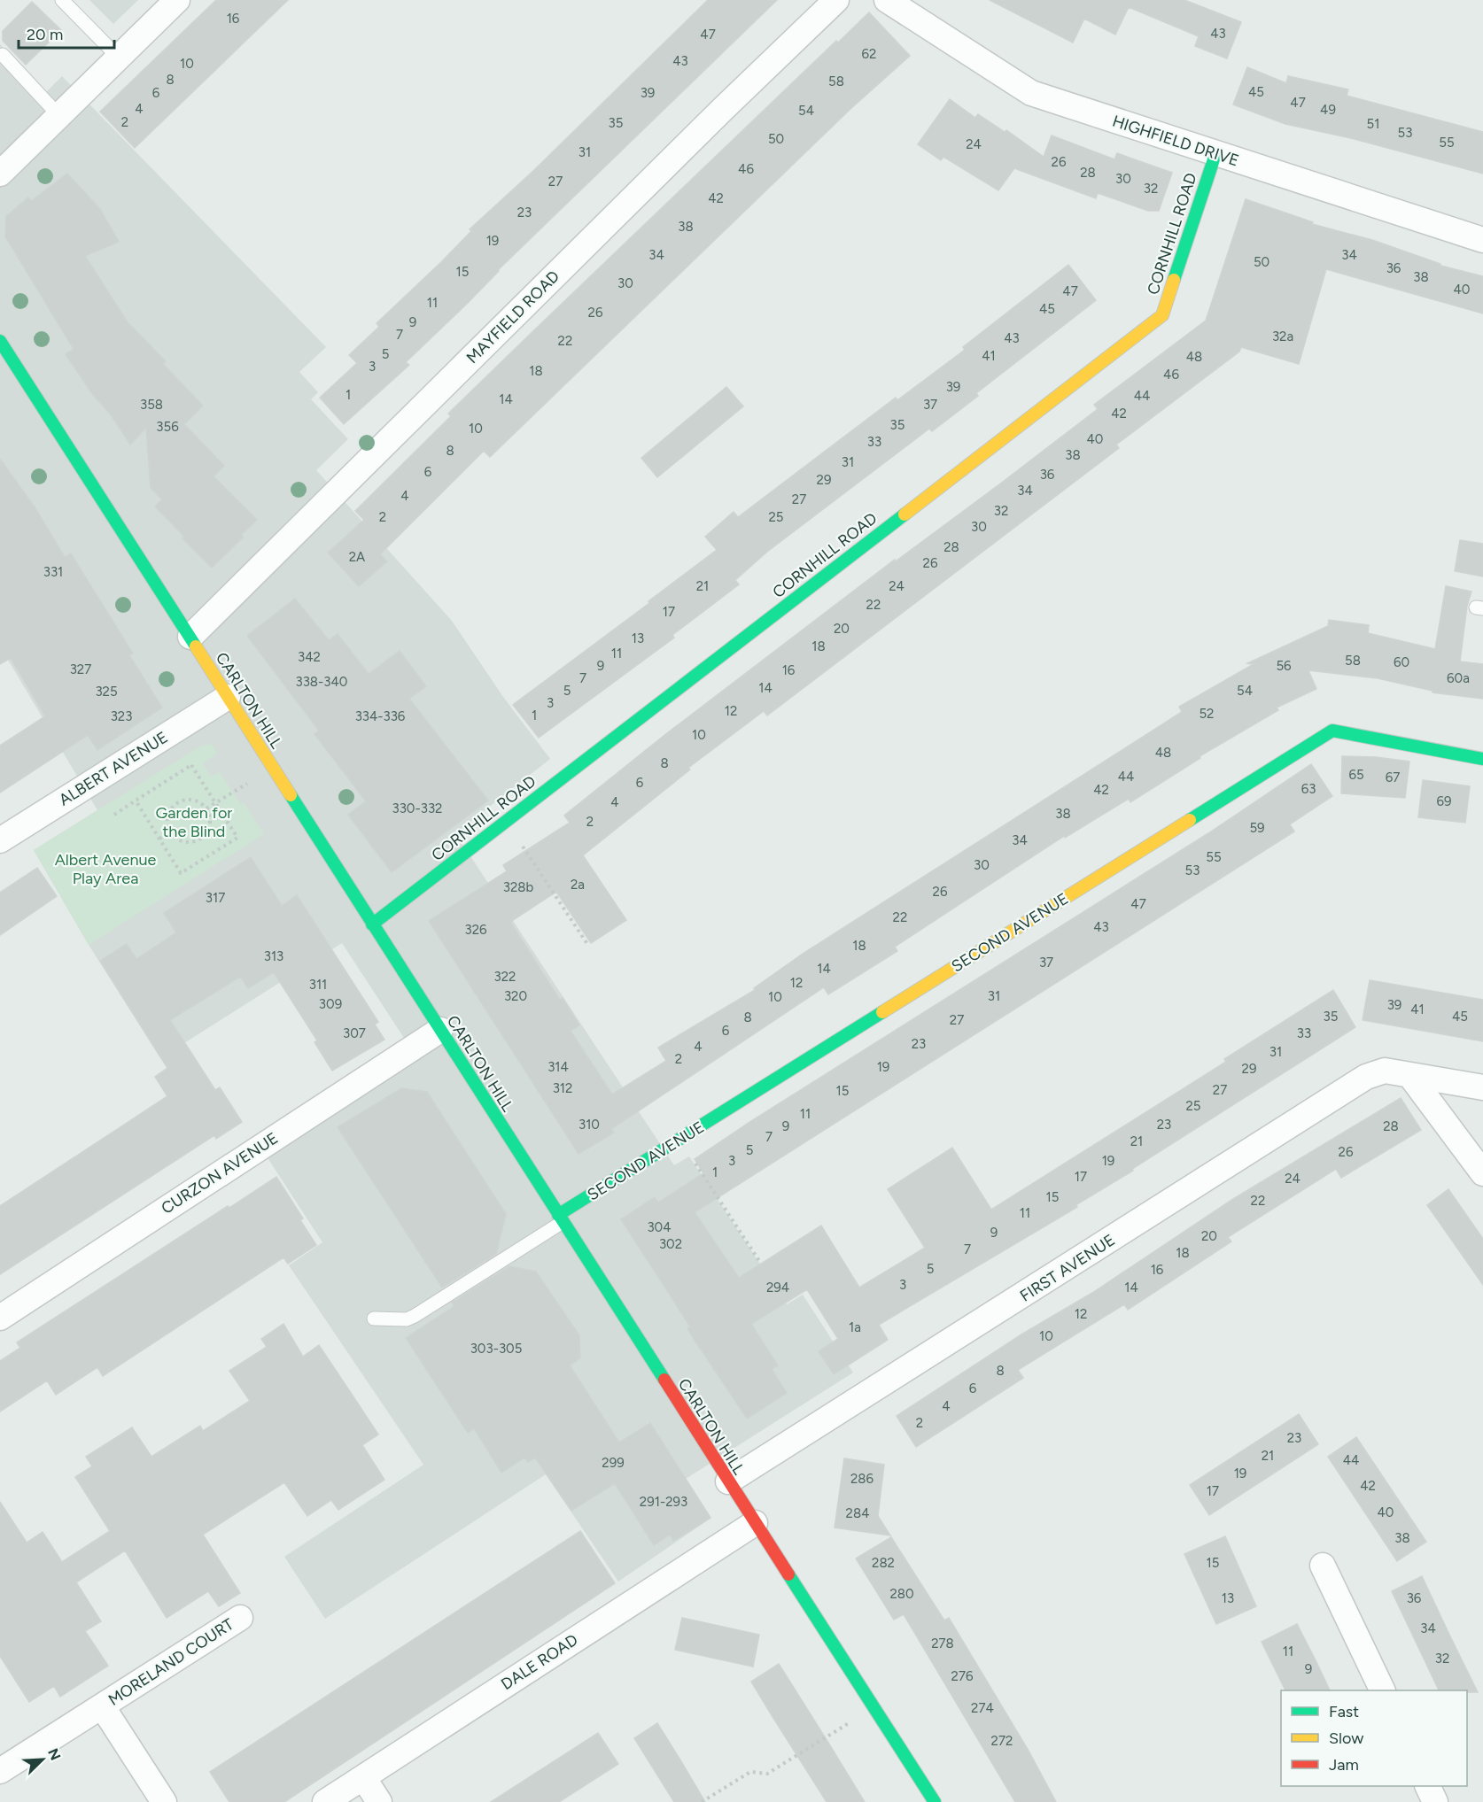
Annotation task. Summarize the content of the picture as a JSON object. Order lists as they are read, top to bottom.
{
  "streets": {
    "street": [
      "HIGHFIELD DRIVE",
      "CORNHILL ROAD",
      "MAYFIELD ROAD",
      "CARLTON HILL",
      "ALBERT AVENUE",
      "SECOND AVENUE",
      "CURZON AVENUE",
      "FIRST AVENUE",
      "MORELAND COURT",
      "DALE ROAD"
    ]
  },
  "crossings": [
    ["HIGHFIELD DRIVE", "CORNHILL ROAD"],
    ["CORNHILL ROAD", "CARLTON HILL"],
    ["MAYFIELD ROAD", "CARLTON HILL"],
    ["CARLTON HILL", "ALBERT AVENUE"],
    ["CARLTON HILL", "SECOND AVENUE"],
    ["CARLTON HILL", "CURZON AVENUE"],
    ["CARLTON HILL", "FIRST AVENUE"],
    ["CARLTON HILL", "DALE ROAD"]
  ],
  "parks": ["Garden for the Blind", "Albert Avenue Play Area"],
  "house_numbers": [
    "16",
    "43",
    "47",
    "62",
    "43",
    "10",
    "8",
    "58",
    "45",
    "6",
    "39",
    "47",
    "4",
    "49",
    "54",
    "2",
    "35",
    "51",
    "53",
    "50",
    "55",
    "24",
    "31",
    "26",
    "46",
    "28",
    "30",
    "27",
    "32",
    "42",
    "23",
    "38",
    "19",
    "34",
    "34",
    "50",
    "36",
    "15",
    "38",
    "30",
    "40",
    "47",
    "11",
    "45",
    "26",
    "9",
    "7",
    "32a",
    "43",
    "22",
    "5",
    "41",
    "48",
    "3",
    "18",
    "46",
    "39",
    "1",
    "44",
    "14",
    "358",
    "37",
    "42",
    "35",
    "356",
    "10",
    "40",
    "33",
    "8",
    "38",
    "31",
    "6",
    "36",
    "29",
    "34",
    "4",
    "27",
    "32",
    "2",
    "25",
    "30",
    "28",
    "2A",
    "26",
    "331",
    "21",
    "24",
    "22",
    "17",
    "20",
    "13",
    "18",
    "11",
    "342",
    "58",
    "60",
    "9",
    "56",
    "327",
    "16",
    "7",
    "60a",
    "338-340",
    "14",
    "5",
    "54",
    "325",
    "3",
    "12",
    "52",
    "1",
    "323",
    "334-336",
    "10",
    "48",
    "8",
    "65",
    "44",
    "67",
    "6",
    "63",
    "42",
    "69",
    "4",
    "330-332",
    "38",
    "2",
    "59",
    "34",
    "55",
    "30",
    "53",
    "2a",
    "328b",
    "26",
    "317",
    "47",
    "22",
    "43",
    "326",
    "18",
    "313",
    "37",
    "14",
    "322",
    "12",
    "311",
    "320",
    "31",
    "10",
    "309",
    "39",
    "41",
    "35",
    "45",
    "8",
    "27",
    "6",
    "307",
    "33",
    "23",
    "4",
    "31",
    "2",
    "314",
    "19",
    "29",
    "312",
    "27",
    "15",
    "25",
    "11",
    "310",
    "23",
    "9",
    "28",
    "7",
    "21",
    "5",
    "26",
    "3",
    "19",
    "1",
    "17",
    "24",
    "15",
    "22",
    "11",
    "304",
    "9",
    "20",
    "302",
    "7",
    "18",
    "5",
    "16",
    "3",
    "294",
    "14",
    "12",
    "1a",
    "10",
    "303-305",
    "8",
    "6",
    "4",
    "2",
    "23",
    "21",
    "44",
    "299",
    "19",
    "286",
    "42",
    "17",
    "291-293",
    "40",
    "284",
    "38",
    "282",
    "15",
    "280",
    "13",
    "36",
    "34",
    "278",
    "11",
    "32",
    "9",
    "276",
    "274",
    "272"
  ],
  "legend": ["Fast", "Slow", "Jam"],
  "scale_bar": "20 m",
  "north": "top right"
}
